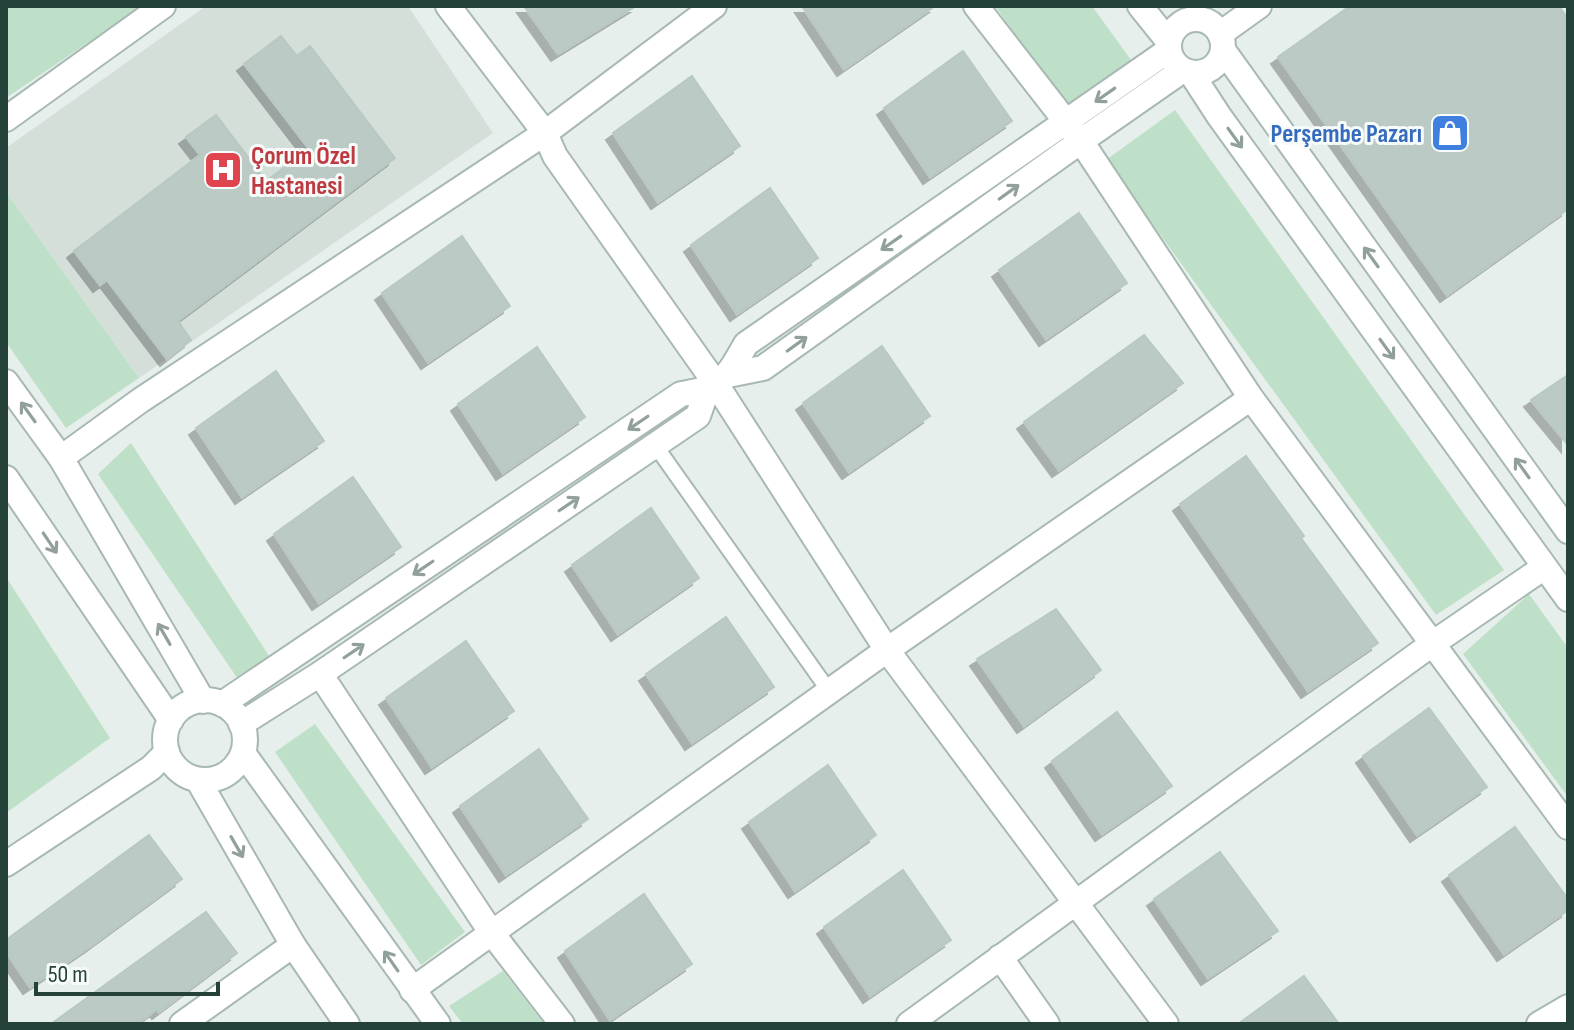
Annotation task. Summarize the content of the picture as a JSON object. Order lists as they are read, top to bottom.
{
  "places": {
    "shop": ["Perşembe Pazarı"],
    "hospital": ["Çorum Özel Hastanesi"]
  },
  "scale_bar": "50 m"
}
